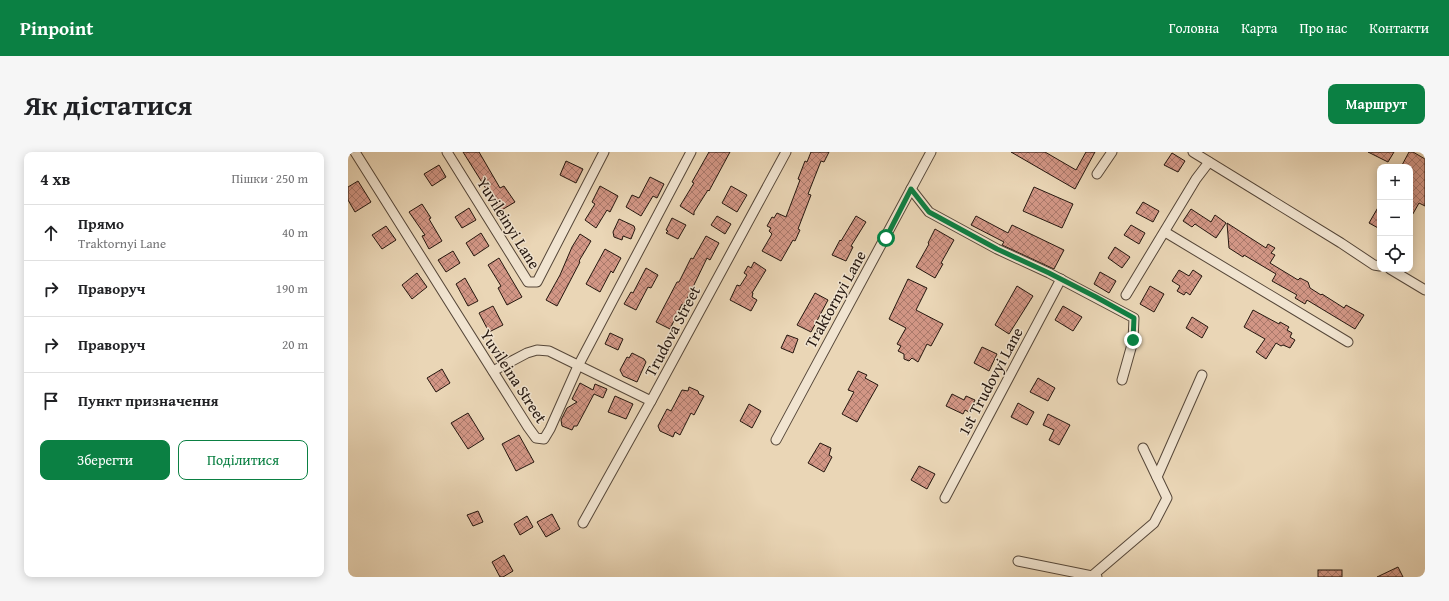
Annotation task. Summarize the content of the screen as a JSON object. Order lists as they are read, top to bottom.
{
  "streets": {
    "street": [
      "Yuvileinyi Lane",
      "Traktornyi Lane",
      "Trudova Street",
      "Yuvileina Street",
      "1st Trudovyi Lane"
    ]
  },
  "page": {
    "header": "Pinpoint",
    "nav": [
      "Головна",
      "Карта",
      "Про нас",
      "Контакти"
    ],
    "title": "Як дістатися",
    "buttons": [
      "Маршрут",
      ["Зберегти", "Поділитися"]
    ],
    "heading": ["4 хв", "Пішки · 250 m"],
    "map_buttons": ["+", "−"],
    "list": [
      ["Прямо", "Traktornyi Lane", "40 m"],
      ["Праворуч", "190 m"],
      ["Праворуч", "20 m"],
      "Пункт призначення"
    ]
  }
}
